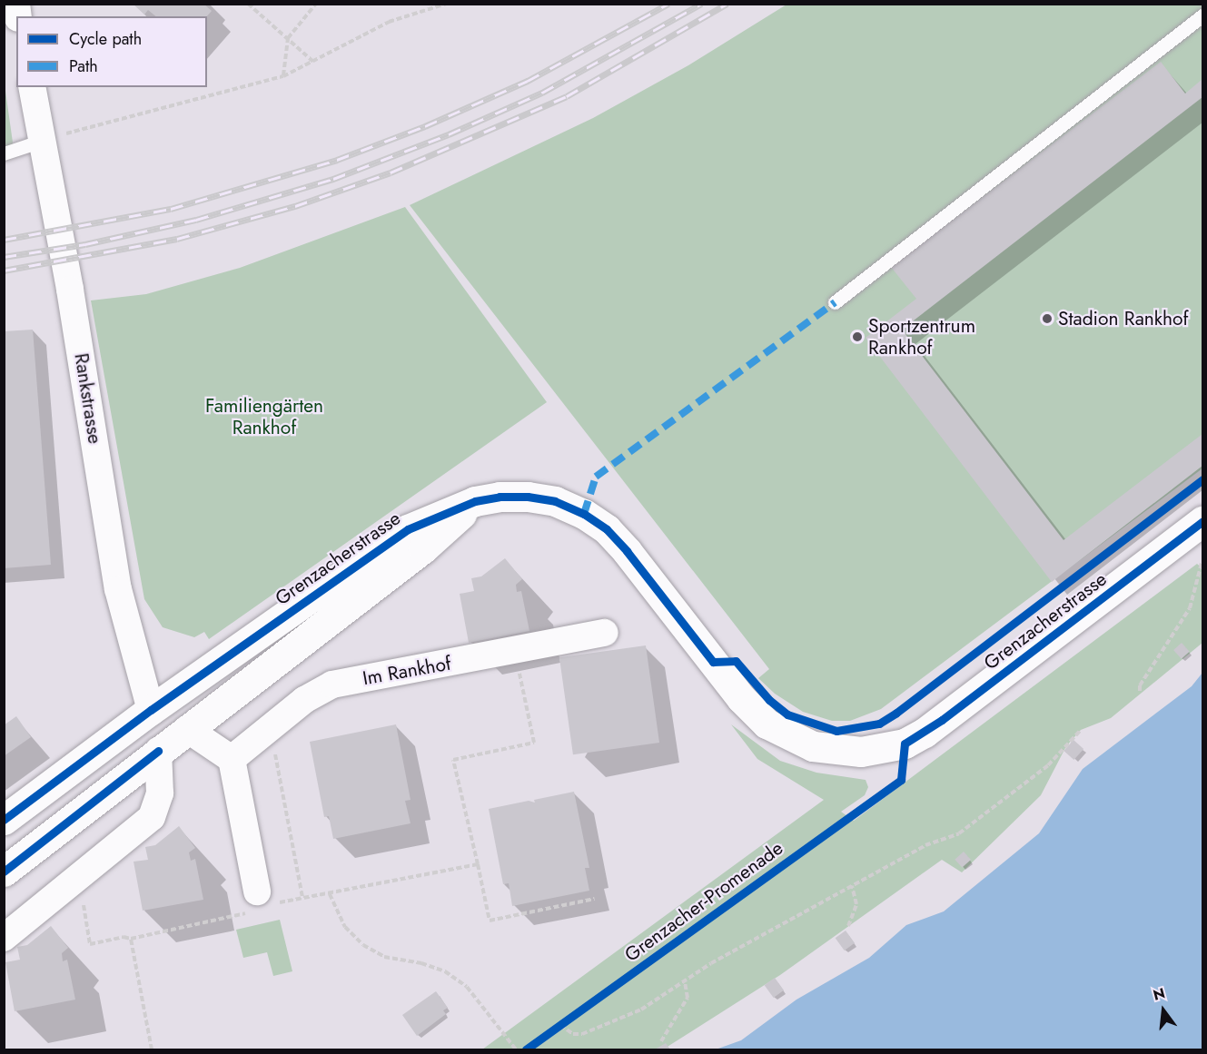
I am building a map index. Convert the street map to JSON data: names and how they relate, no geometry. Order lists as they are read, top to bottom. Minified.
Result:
{"streets":{"main road":["Grenzacherstrasse"],"street":["Rankstrasse","Im Rankhof"],"cycle path":["Grenzacher-Promenade"]},"crossings":[["Rankstrasse","Grenzacherstrasse"]],"parks":["Familiengärten Rankhof"],"places":["Stadion Rankhof","Sportzentrum Rankhof"],"legend":["Cycle path","Path"],"north":"top"}
